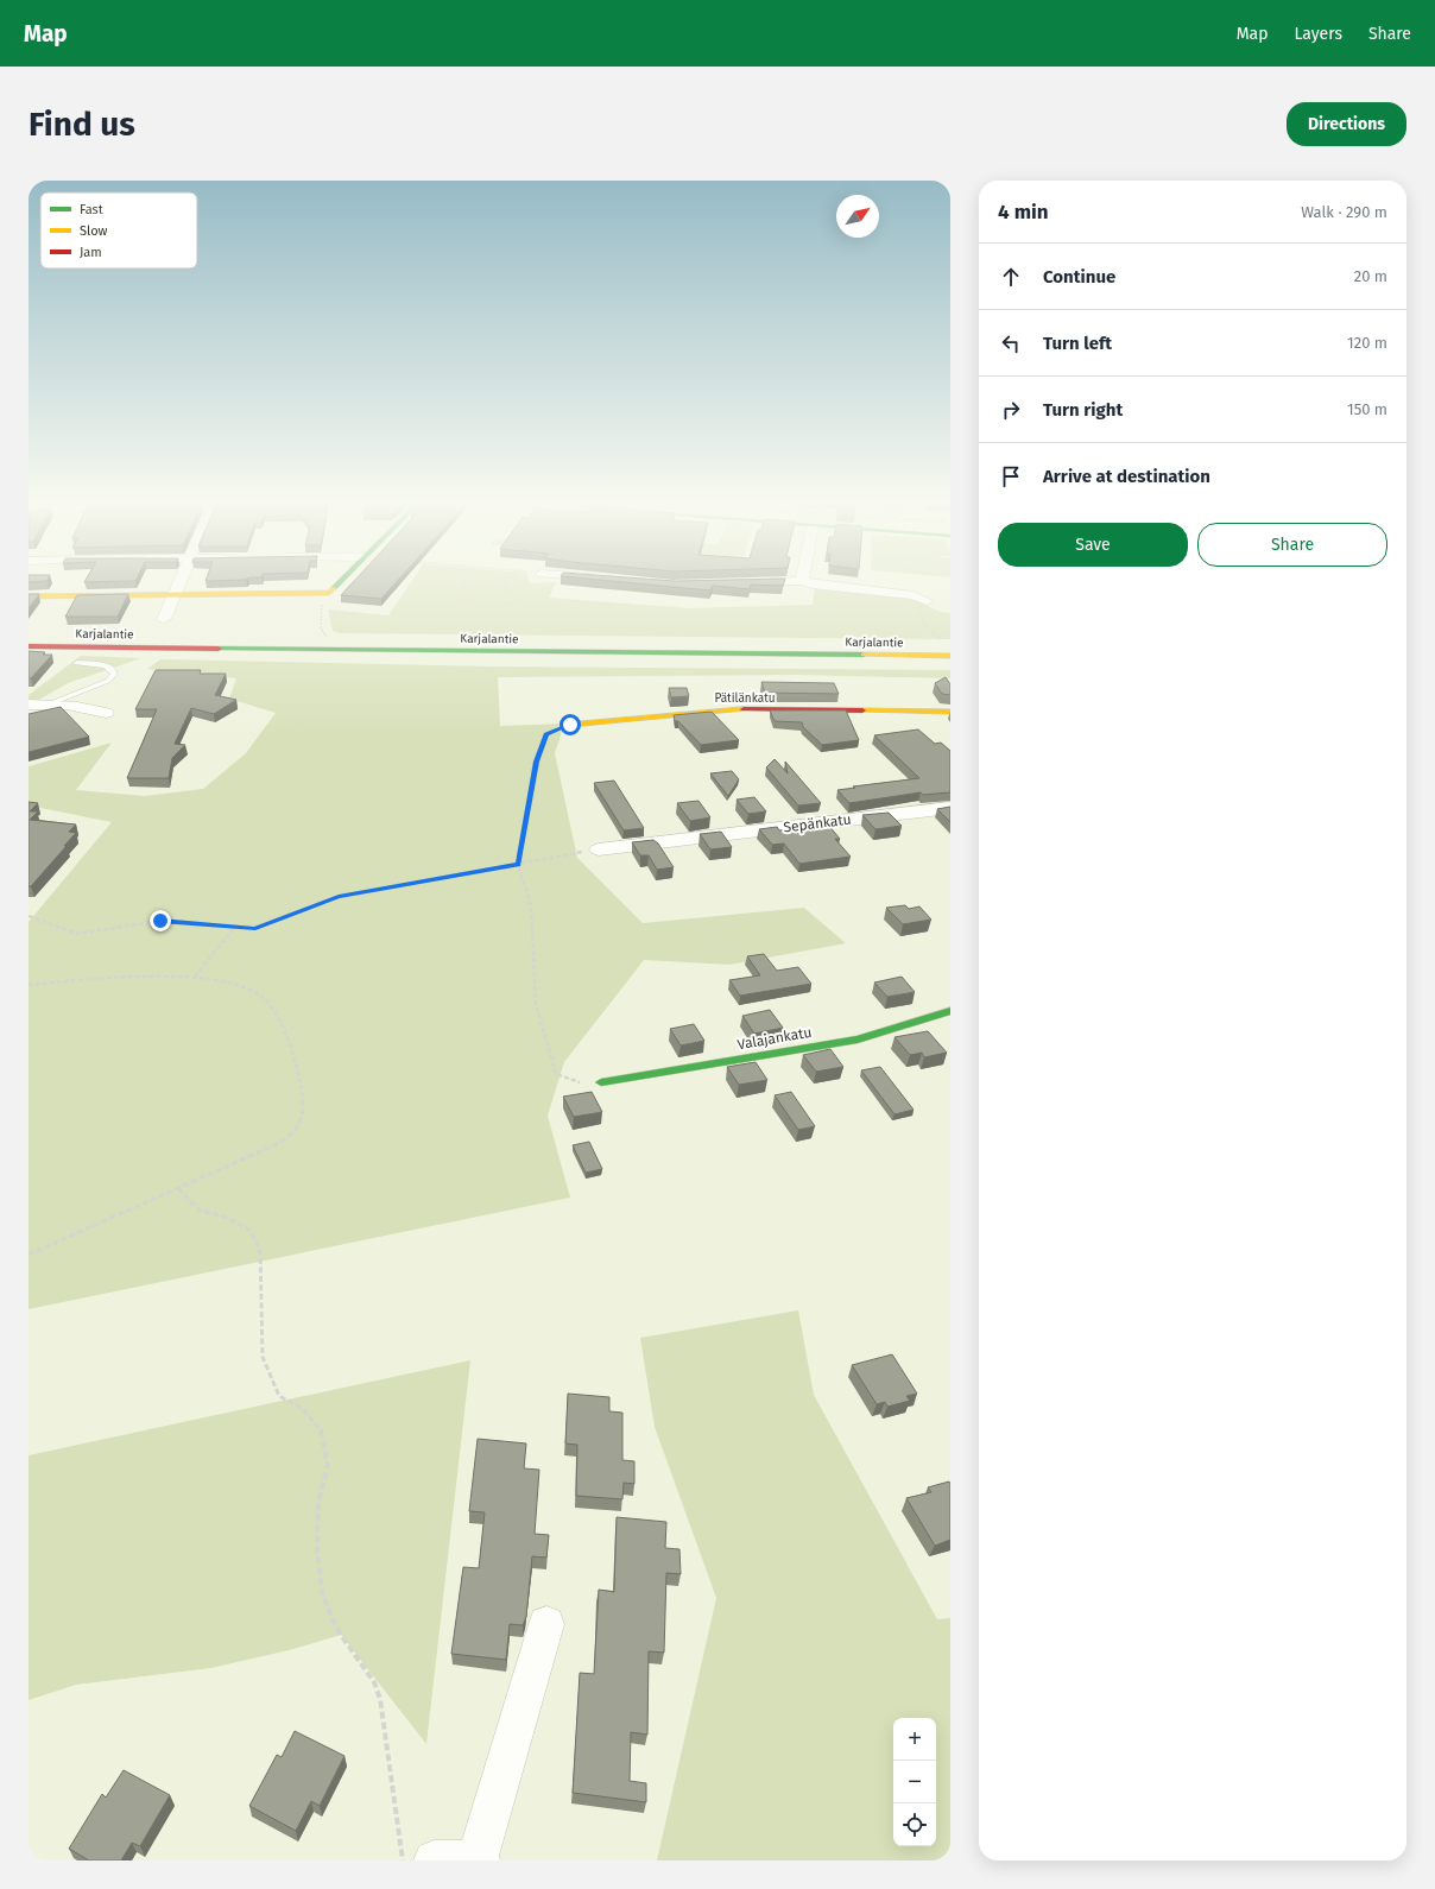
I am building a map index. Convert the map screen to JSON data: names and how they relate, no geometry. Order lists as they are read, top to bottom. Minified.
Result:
{"streets":{"street":["Karjalantie","Pätilänkatu","Sepänkatu","Valajankatu"]},"legend":["Fast","Slow","Jam"],"north":"top right","page":{"header":"Map","nav":["Map","Layers","Share"],"buttons":["Directions",["Save","Share"]],"title":"Find us","heading":["4 min","Walk · 290 m"],"list":[["Continue","20 m"],["Turn left","120 m"],["Turn right","150 m"],"Arrive at destination"],"map_buttons":["+","−"]}}
